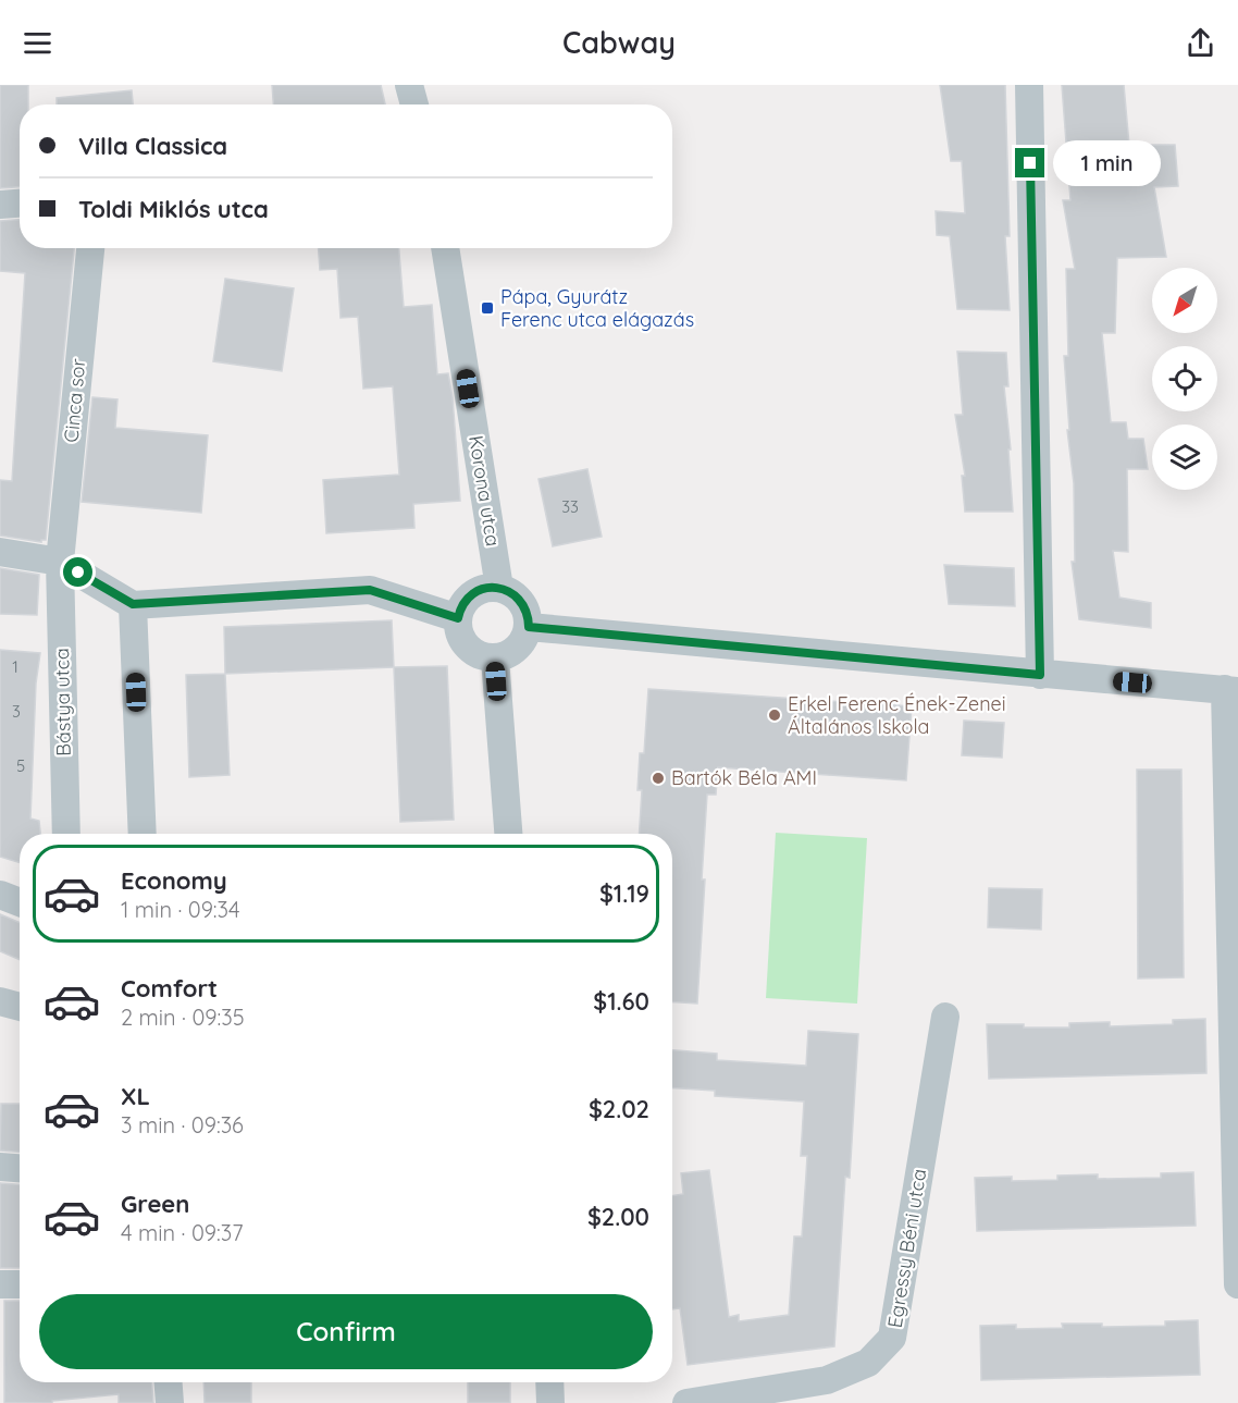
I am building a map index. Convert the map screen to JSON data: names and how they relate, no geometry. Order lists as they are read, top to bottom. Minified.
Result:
{"streets":{"street":["Cinca sor","Korona utca","Bástya utca","Egressy Béni utca"]},"crossings":[["Cinca sor","Bástya utca"]],"places":{"transit":["Pápa, Gyurátz Ferenc utca elágazás"],"other":["Erkel Ferenc Ének-Zenei Általános Iskola","Bartók Béla AMI"]},"house_numbers":["33","1","3","5"],"north":"bottom left","page":{"header":"Cabway","banner":["Villa Classica","Toldi Miklós utca"],"bubble":"1 min","list":[{"name":"Economy","note":"1 min · 09:34","value":"$1.19"},{"name":"Comfort","note":"2 min · 09:35","value":"$1.60"},{"name":"XL","note":"3 min · 09:36","value":"$2.02"},{"name":"Green","note":"4 min · 09:37","value":"$2.00"}],"buttons":"Confirm"}}
